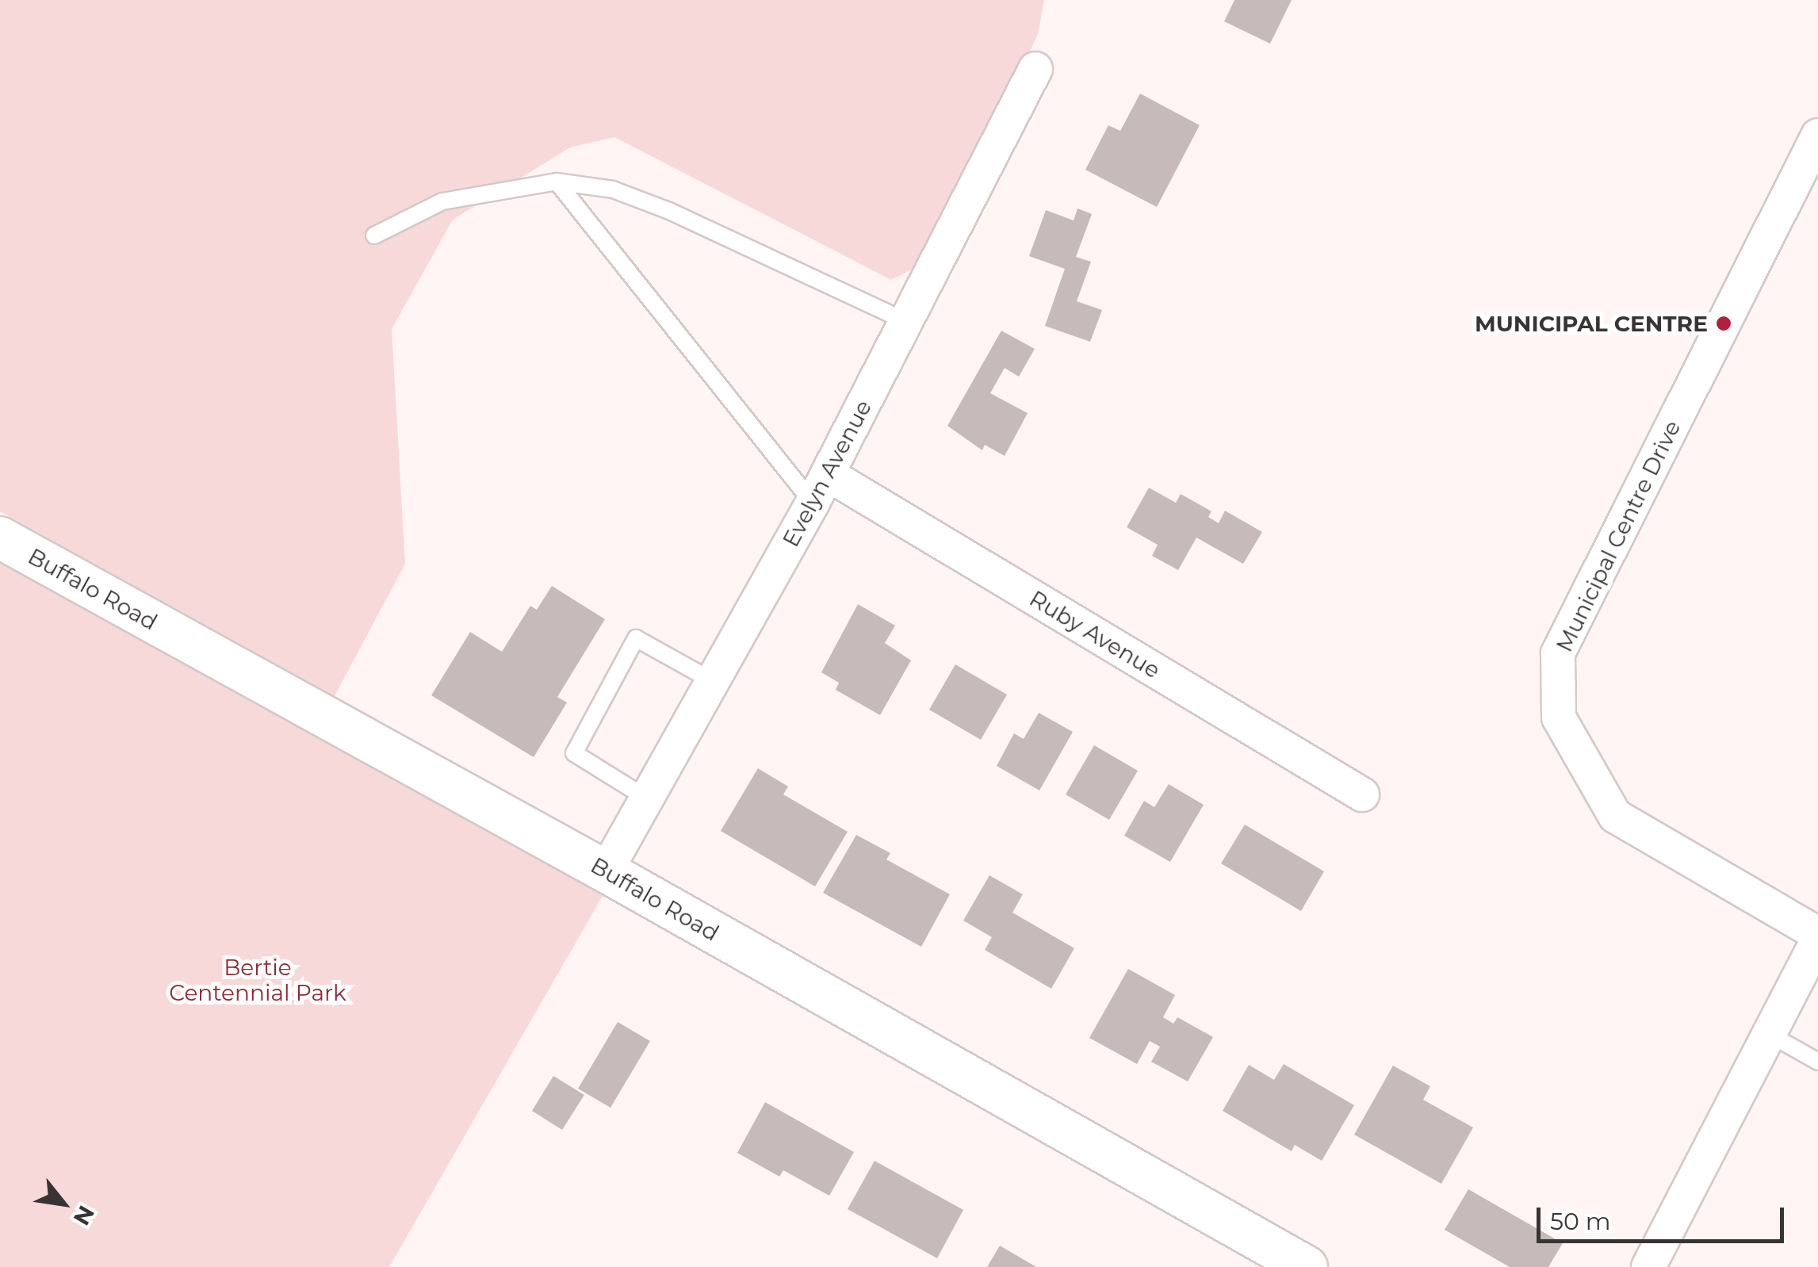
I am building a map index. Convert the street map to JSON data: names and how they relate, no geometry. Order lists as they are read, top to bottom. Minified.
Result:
{"streets":{"street":["Evelyn Avenue","Municipal Centre Drive","Buffalo Road","Ruby Avenue"]},"crossings":[["Evelyn Avenue","Buffalo Road"],["Evelyn Avenue","Ruby Avenue"]],"parks":["Bertie Centennial Park"],"places":["MUNICIPAL CENTRE"],"scale_bar":"50 m","north":"bottom right"}
